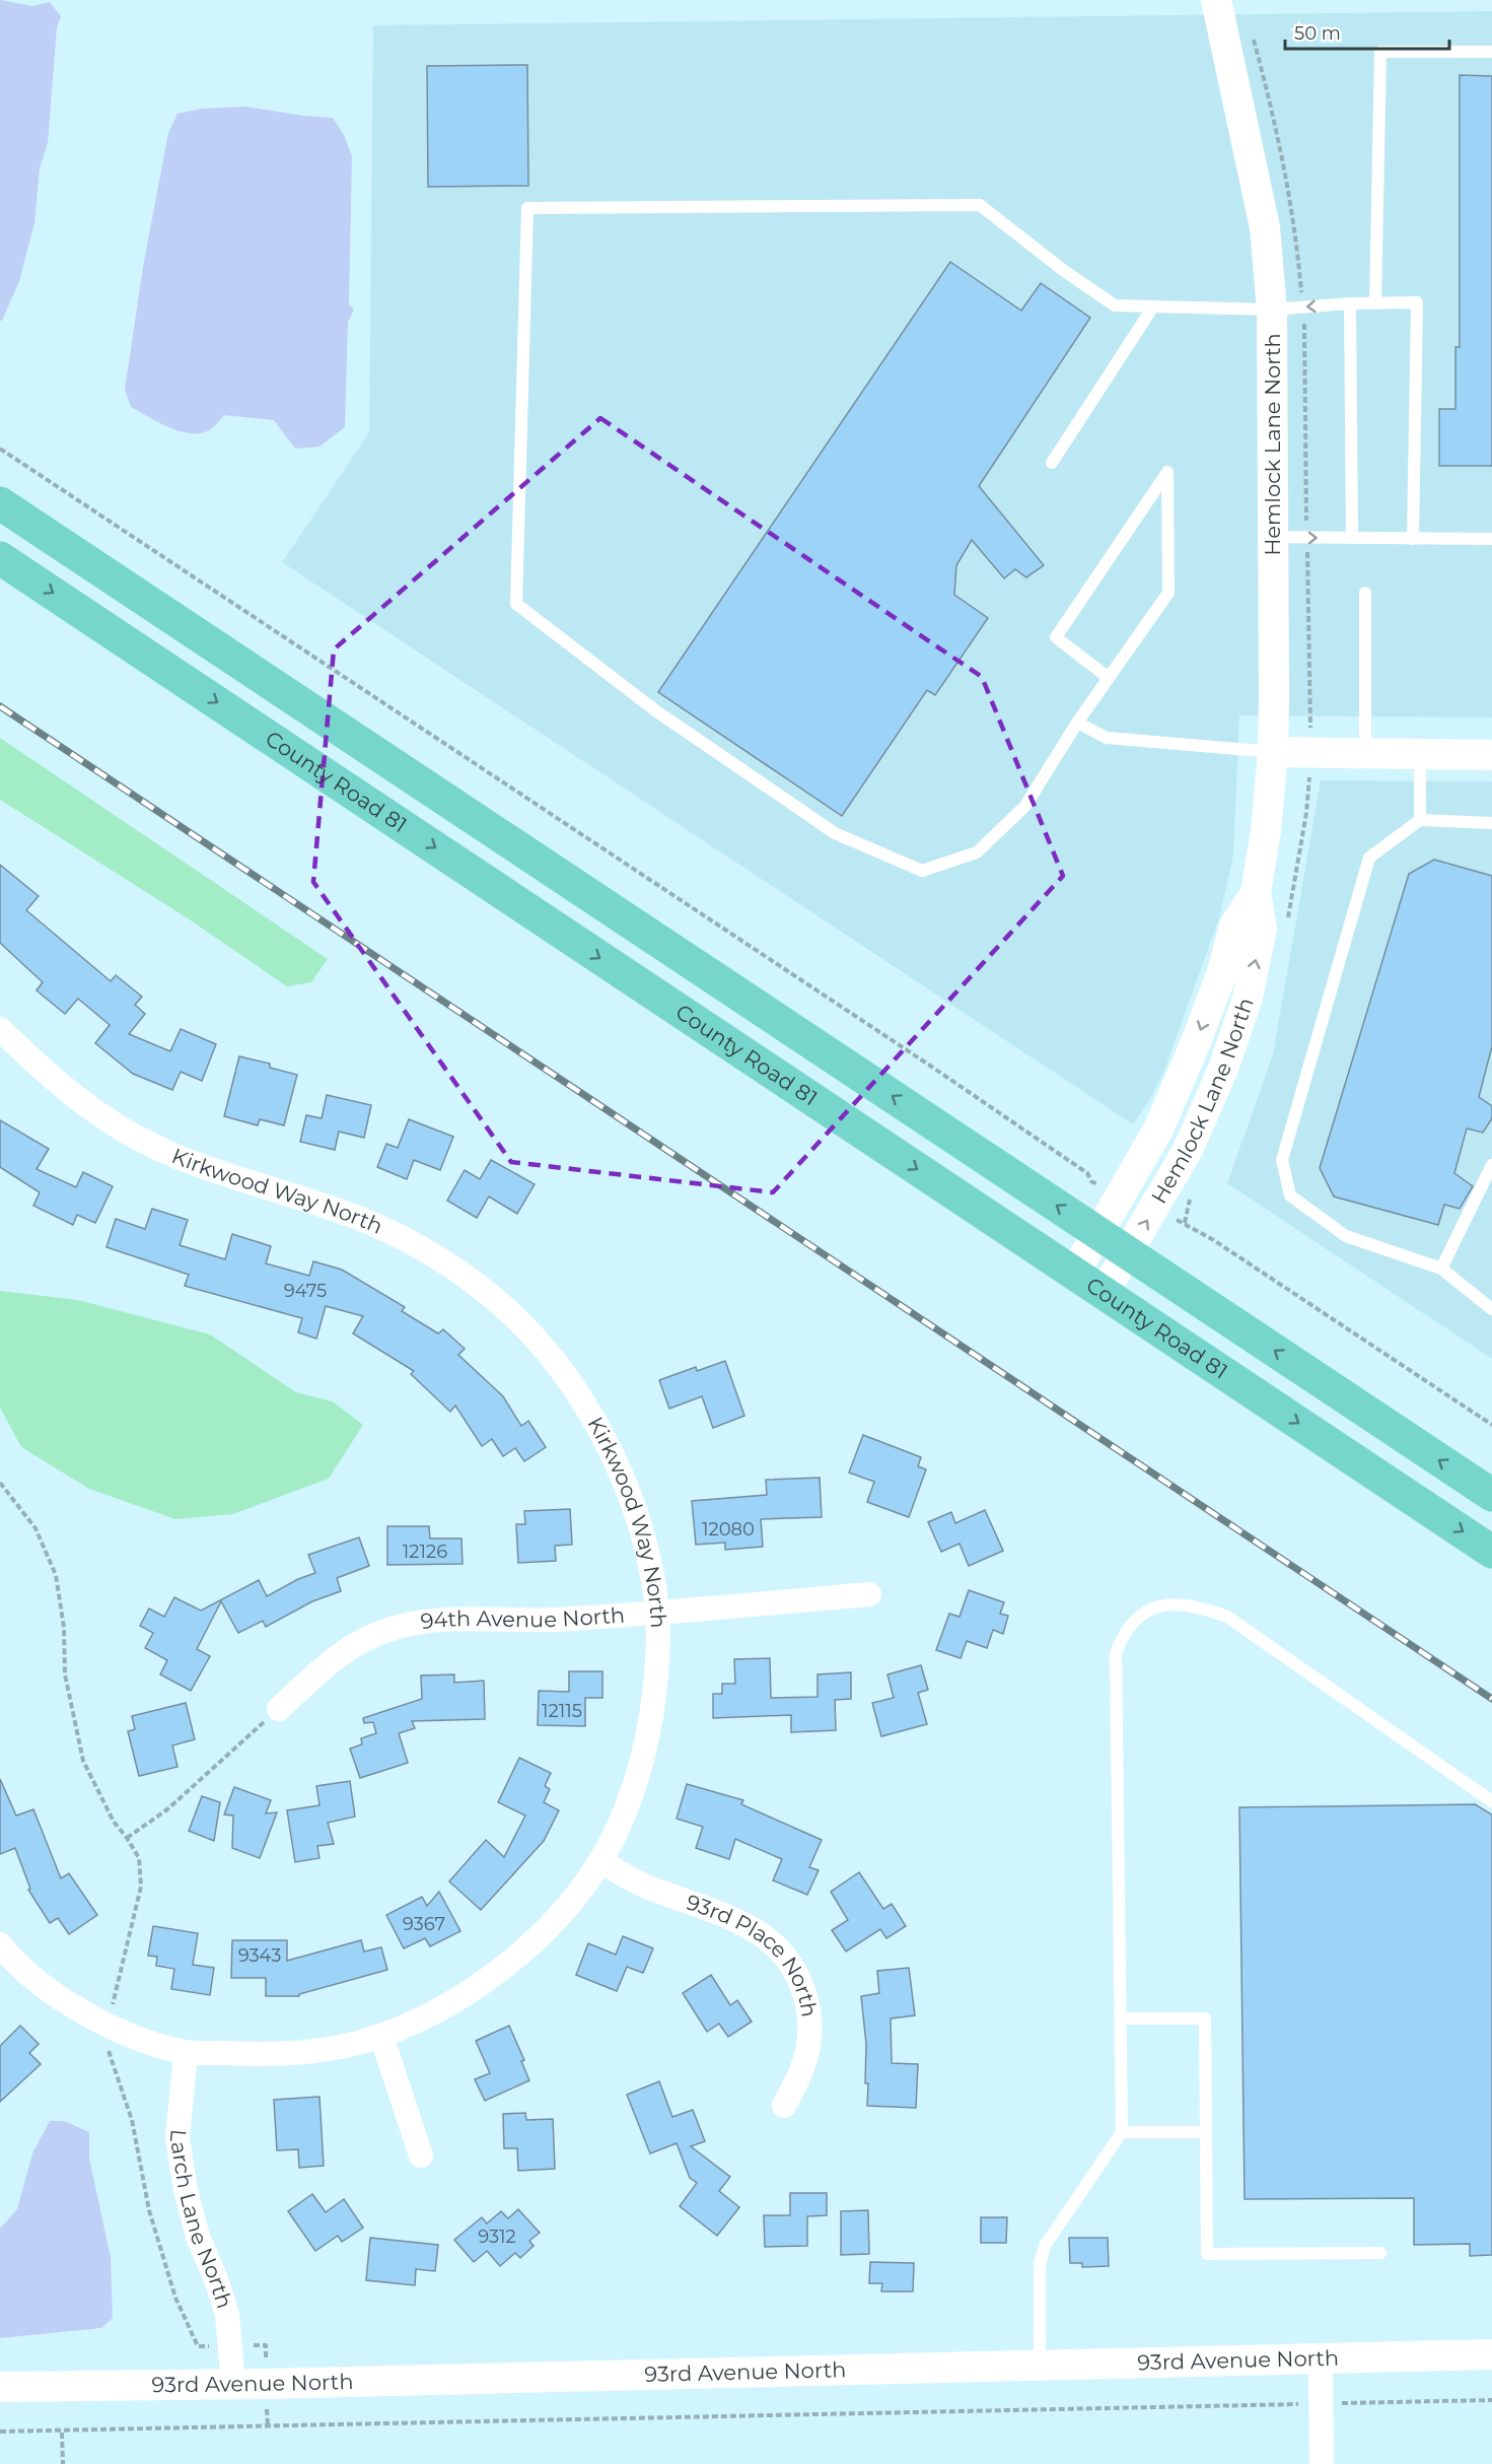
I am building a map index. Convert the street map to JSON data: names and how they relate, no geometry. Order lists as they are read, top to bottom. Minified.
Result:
{"streets":{"highway":["County Road 81"],"street":["Hemlock Lane North","Kirkwood Way North","94th Avenue North","93rd Place North","Larch Lane North","93rd Avenue North"]},"crossings":[["Hemlock Lane North","County Road 81"],["Kirkwood Way North","94th Avenue North"],["Kirkwood Way North","93rd Place North"],["Kirkwood Way North","Larch Lane North"],["Larch Lane North","93rd Avenue North"]],"house_numbers":["9475","12080","12126","12115","9367","9343","9312"],"scale_bar":"50 m"}
